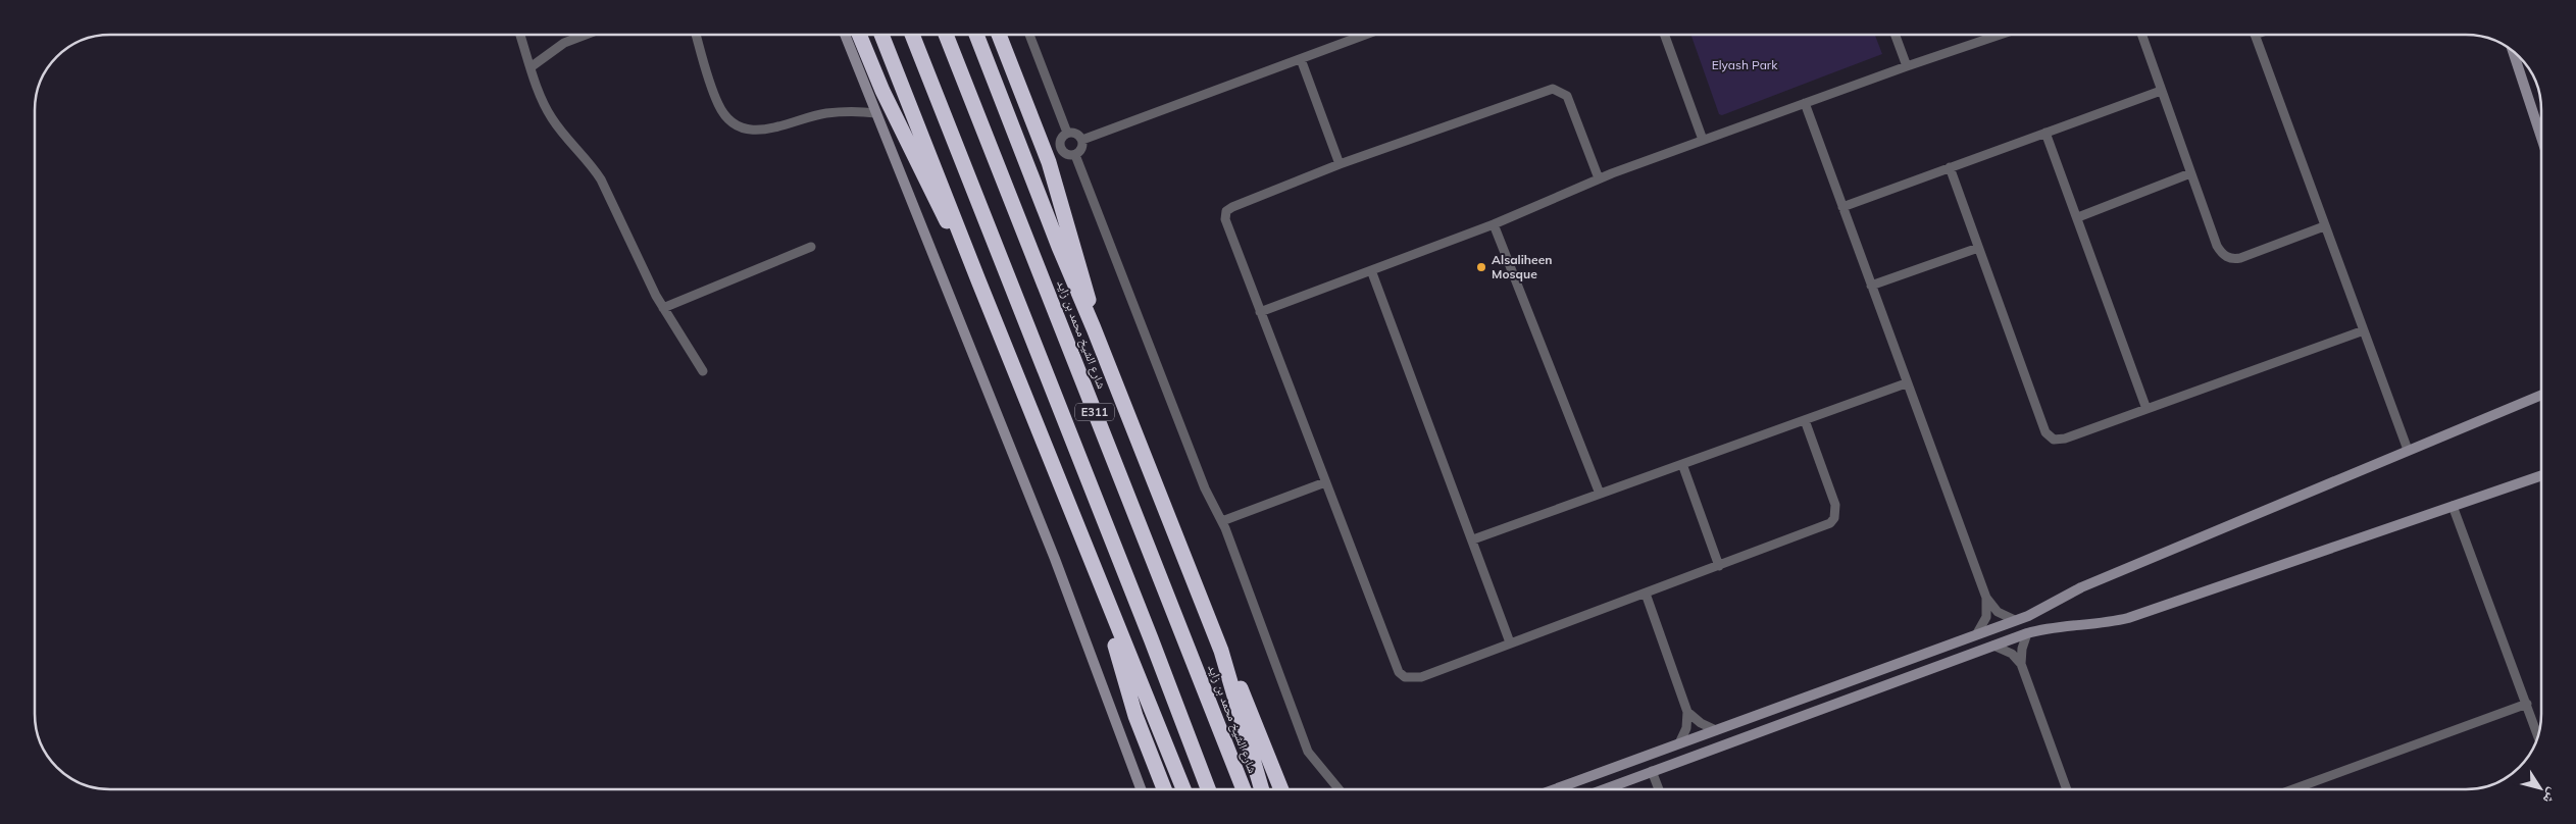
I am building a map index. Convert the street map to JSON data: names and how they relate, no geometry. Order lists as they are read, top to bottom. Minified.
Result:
{"streets":{"highway":["شارع الشيخ محمد بن زايد","E311"]},"parks":["Elyash Park"],"places":["Alsaliheen Mosque"],"north":"bottom right"}
